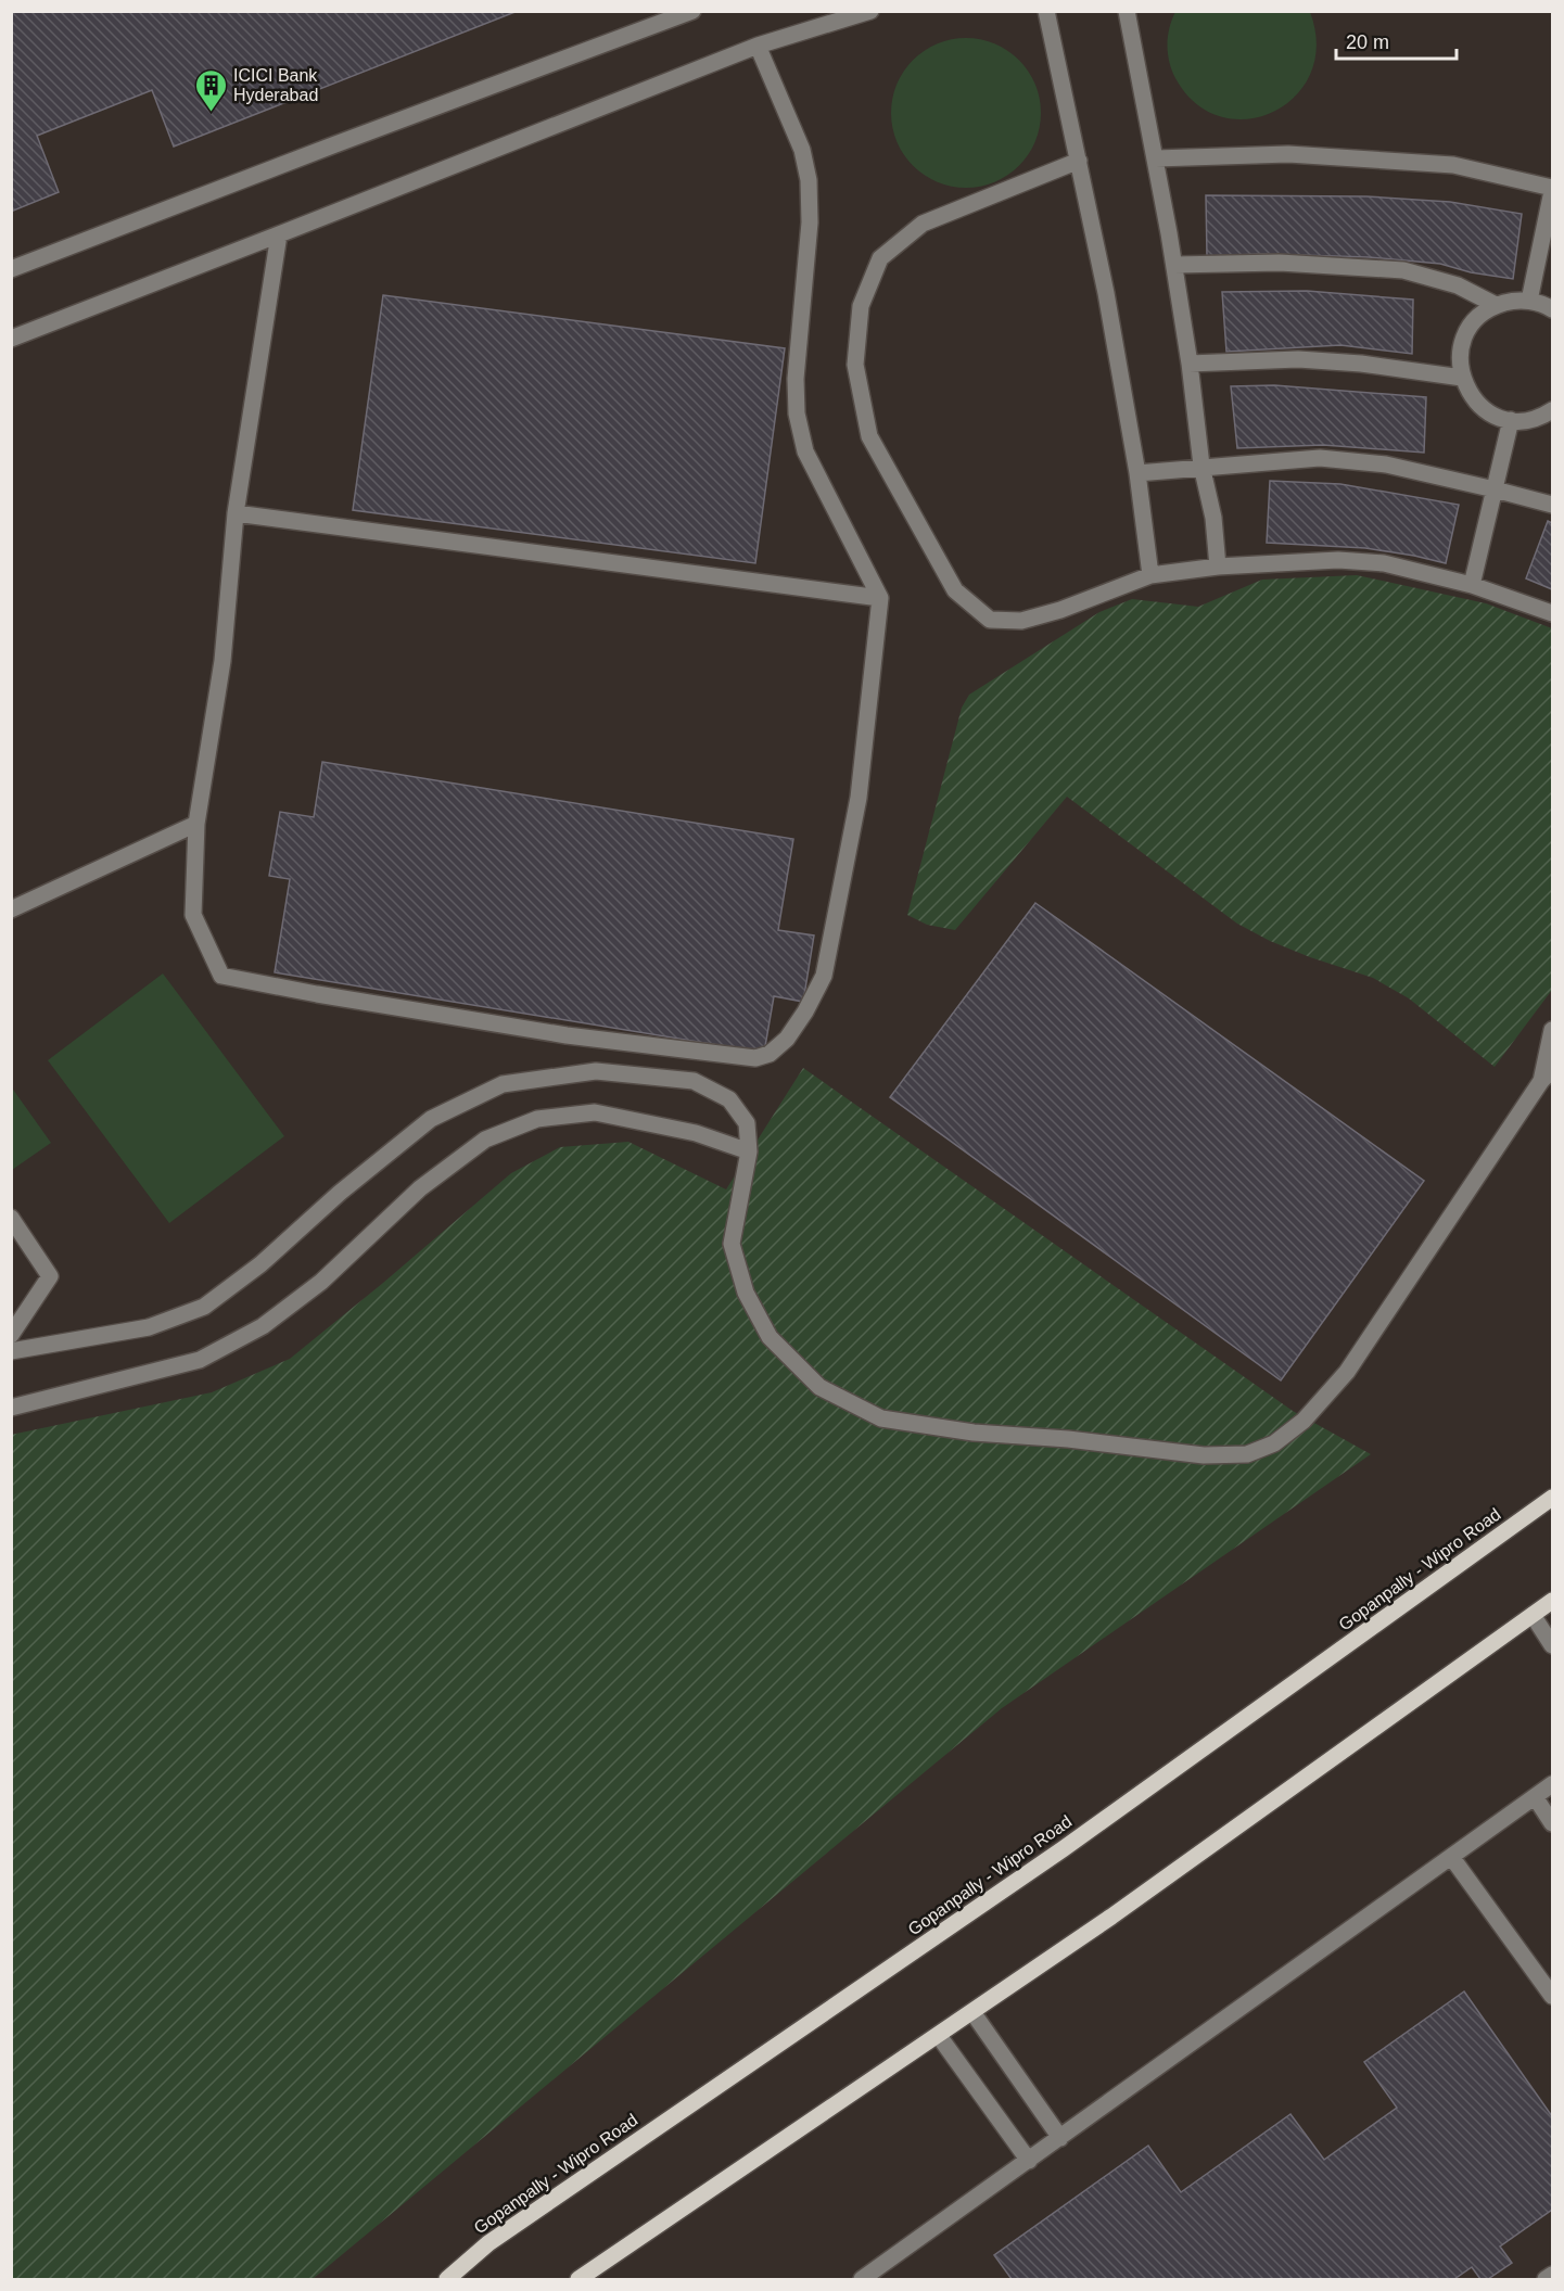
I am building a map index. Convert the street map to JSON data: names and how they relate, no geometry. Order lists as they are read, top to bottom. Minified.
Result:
{"streets":{"main road":["Gopanpally - Wipro Road"]},"places":{"building":["ICICI Bank Hyderabad"]},"scale_bar":"20 m"}
